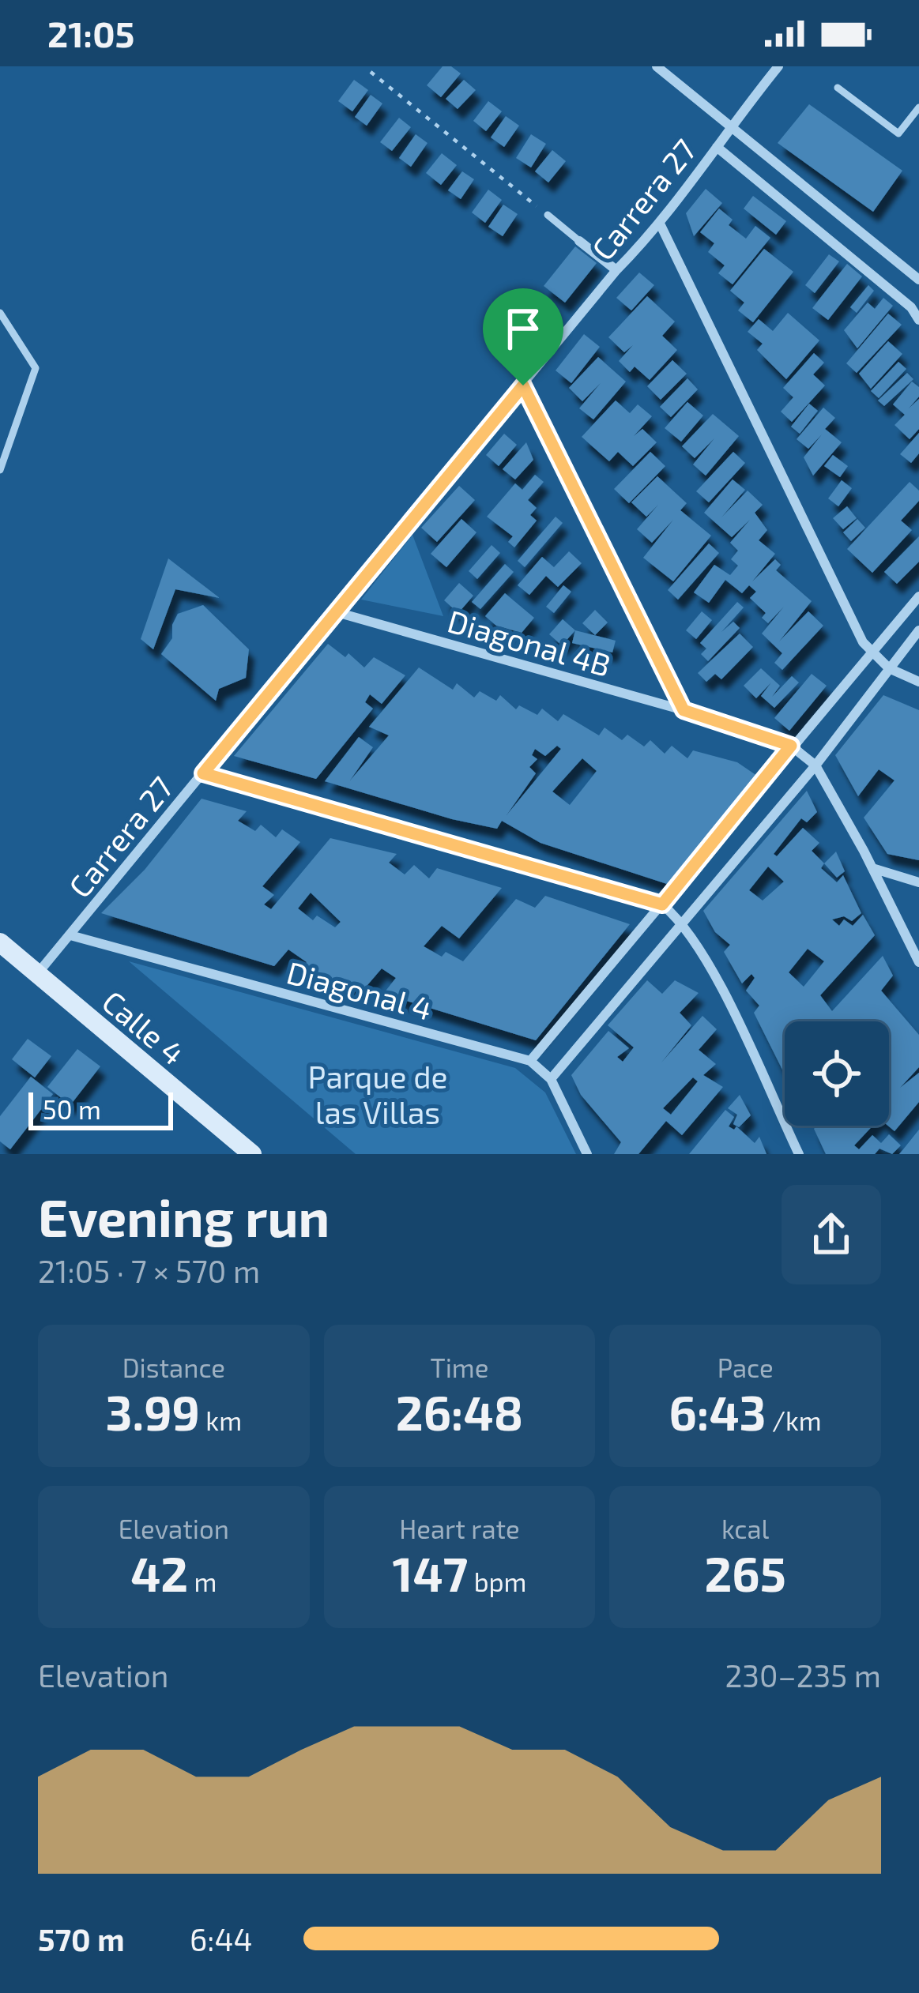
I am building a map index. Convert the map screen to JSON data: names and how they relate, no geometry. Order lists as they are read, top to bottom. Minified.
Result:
{"streets":{"main road":["Calle 4"],"street":["Carrera 27","Diagonal 4B","Diagonal 4"]},"crossings":[["Carrera 27","Diagonal 4B"],["Carrera 27","Diagonal 4"],["Carrera 27","Calle 4"]],"parks":["Parque de las Villas"],"scale_bar":"50 m","page":{"status":"21:05","scale":"50 m","heading":["Evening run","21:05 · 7 × 570 m"],"stats":[["Distance","3.99 km"],["Time","26:48"],["Pace","6:43 /km"],["Elevation","42 m"],["Heart rate","147 bpm"],["kcal","265"]],"chart":["Elevation","230–235 m"],"list":[{"name":"570 m","note":"6:44"}]}}
